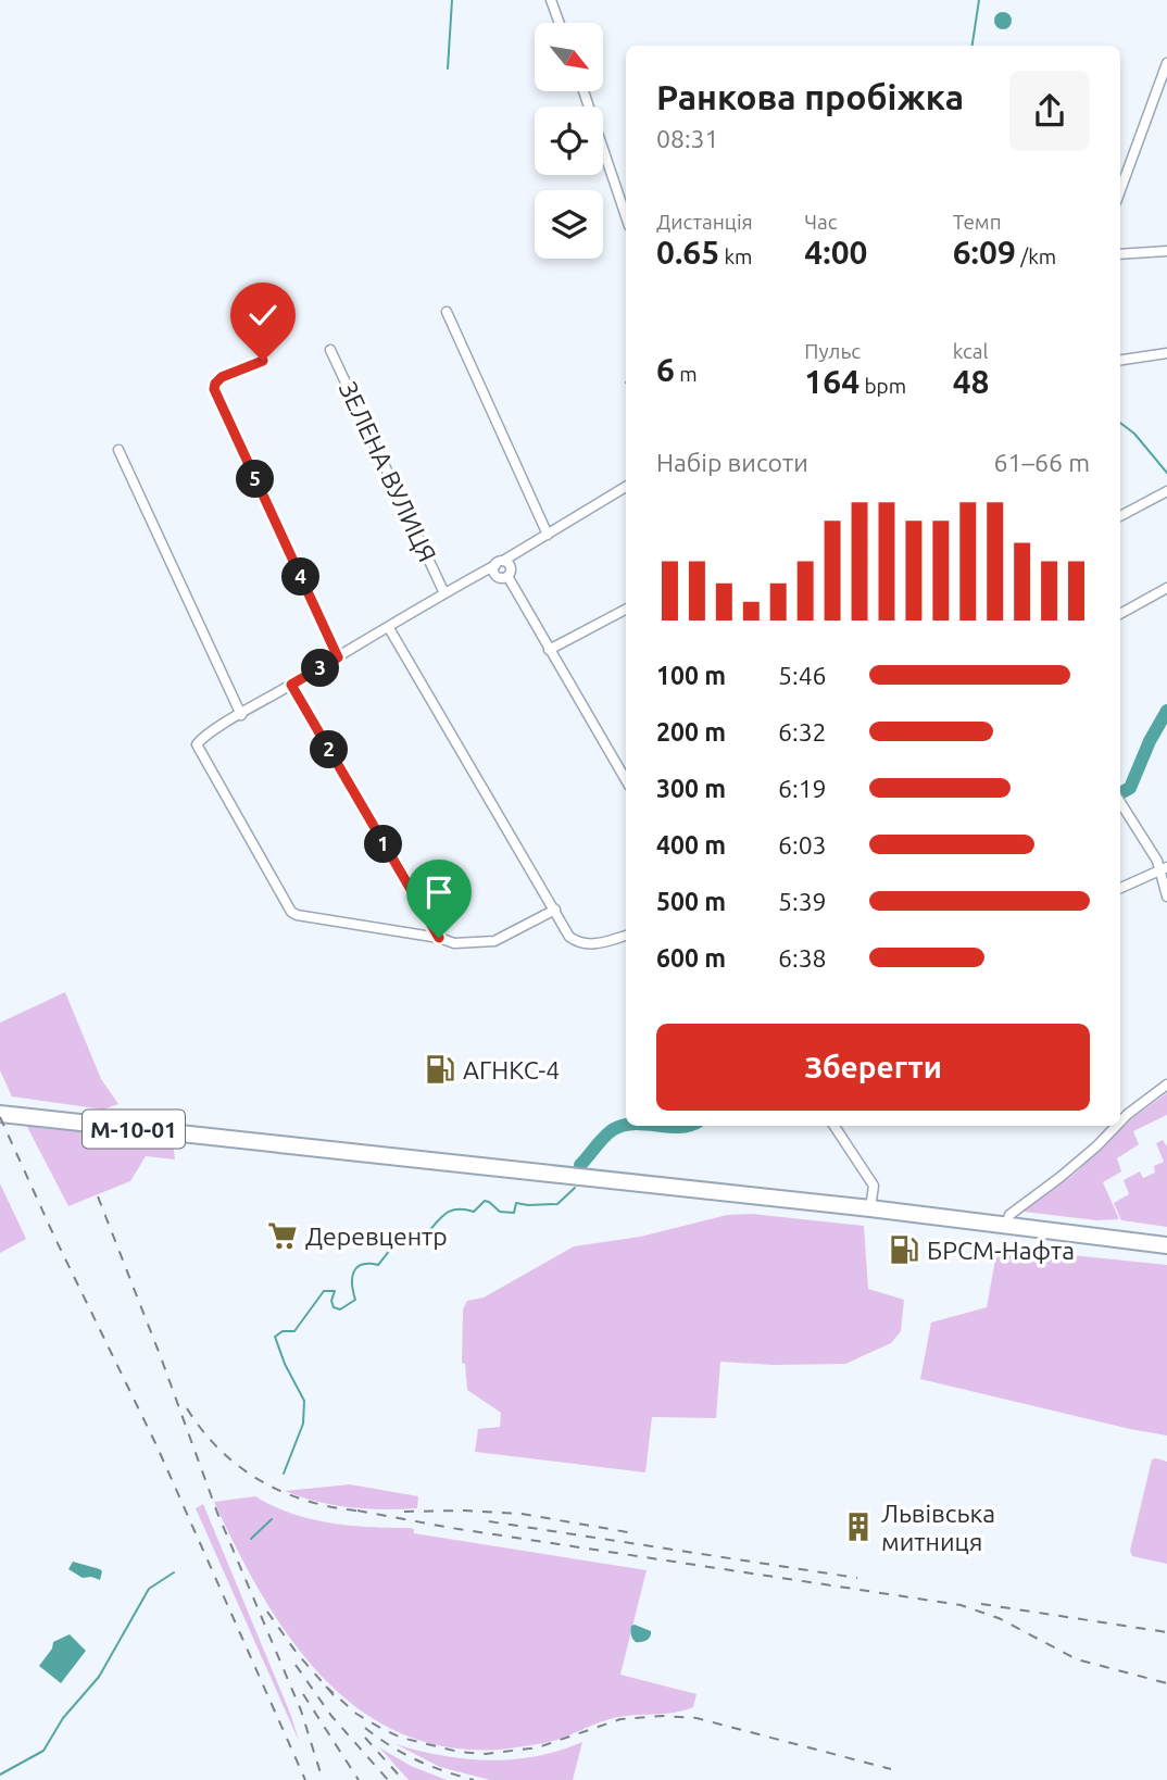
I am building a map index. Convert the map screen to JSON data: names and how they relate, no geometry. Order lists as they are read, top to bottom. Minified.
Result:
{"streets":{"highway":["М-10-01"],"street":["ЗЕЛЕНА ВУЛИЦЯ"]},"places":{"fuel station":["АГНКС-4","БРСМ-Нафта"],"supermarket":["Деревцентр"],"building":["Львівська митниця"]},"north":"bottom right","page":{"heading":["Ранкова пробіжка","08:31"],"stats":[["Дистанція","0.65 km"],["Час","4:00"],["Темп","6:09 /km"],["6 m"],["Пульс","164 bpm"],["kcal","48"]],"chart":["Набір висоти","61–66 m"],"pins":["5","4","3","2","1"],"list":[{"name":"100 m","note":"5:46"},{"name":"200 m","note":"6:32"},{"name":"300 m","note":"6:19"},{"name":"400 m","note":"6:03"},{"name":"500 m","note":"5:39"},{"name":"600 m","note":"6:38"}],"buttons":"Зберегти"}}
